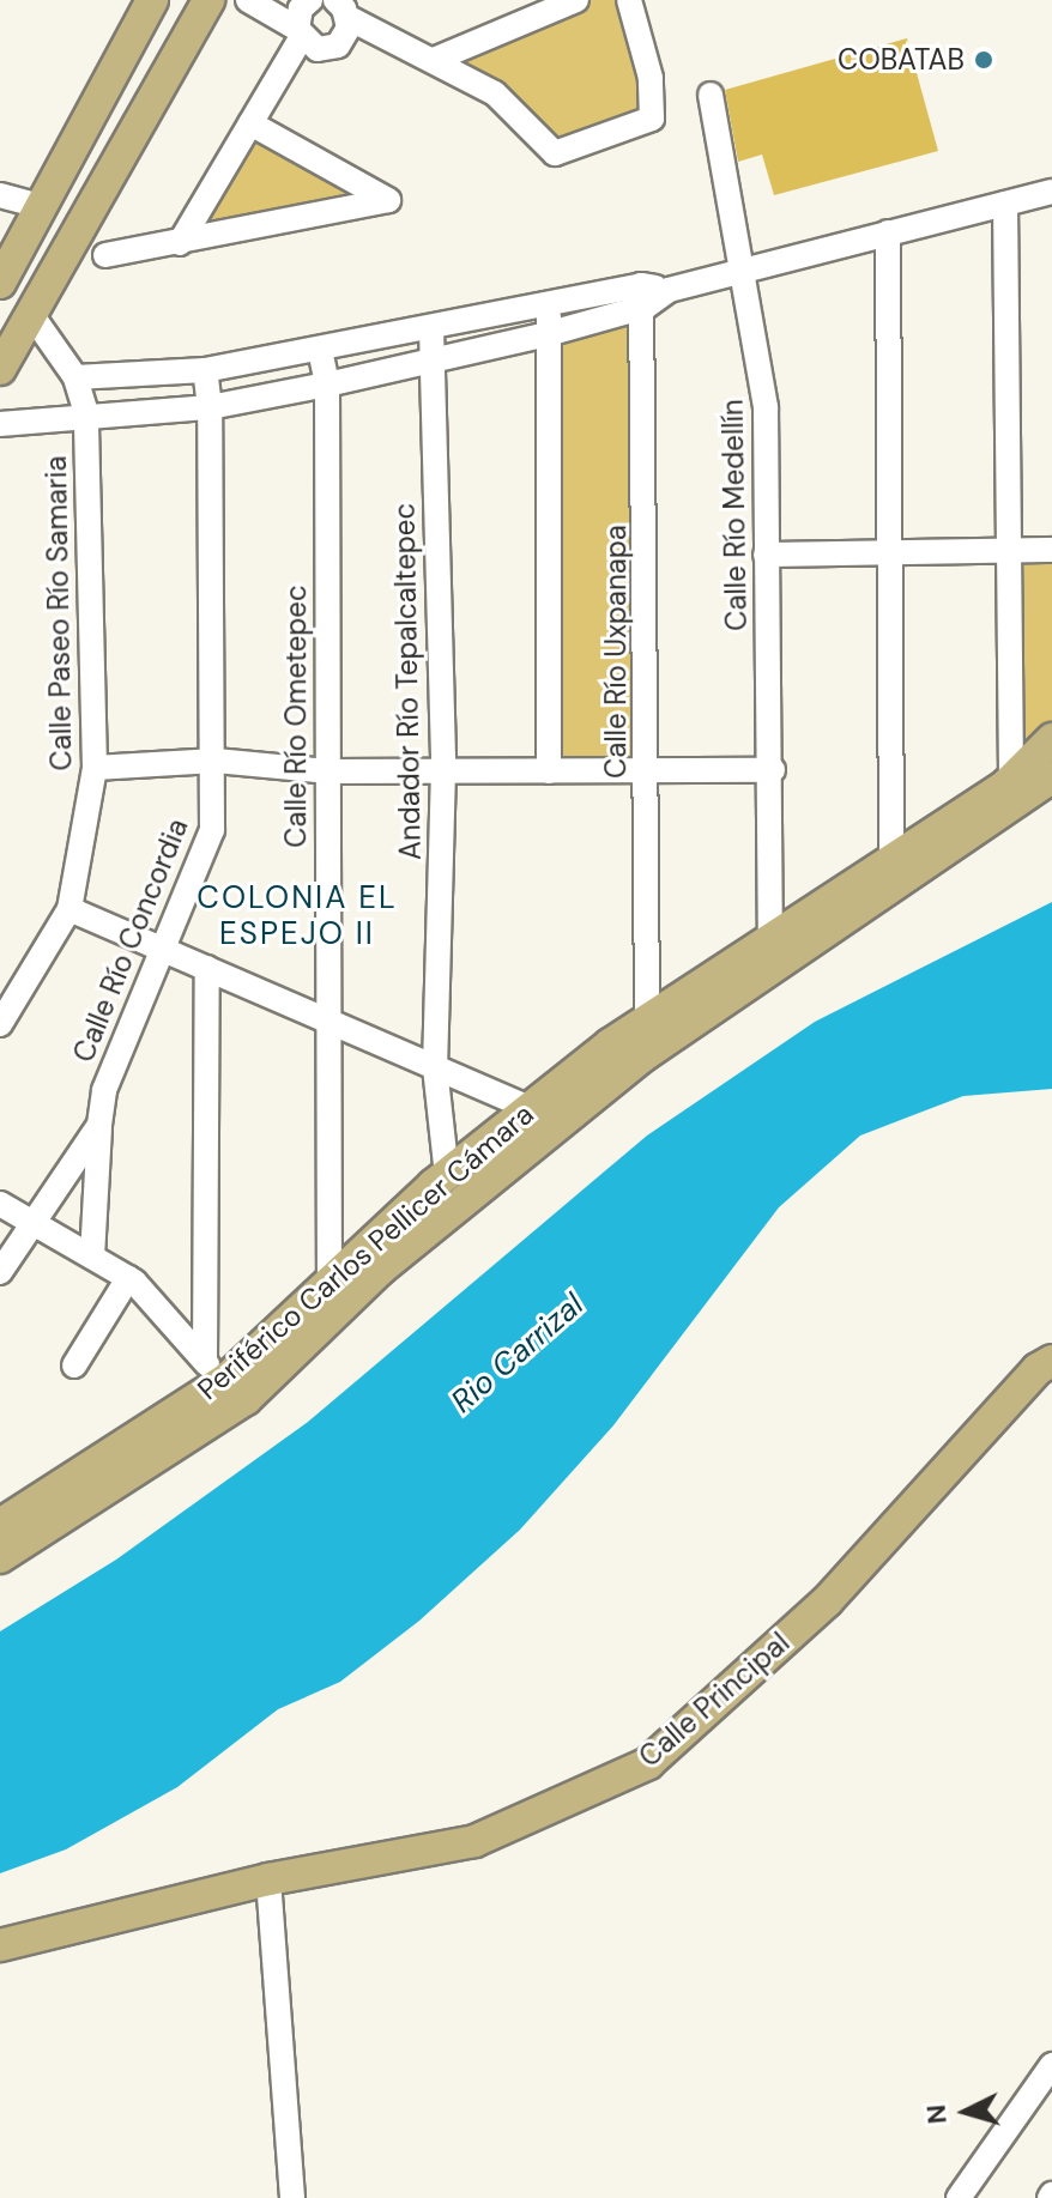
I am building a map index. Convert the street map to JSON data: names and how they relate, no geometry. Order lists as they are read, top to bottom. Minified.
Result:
{"streets":{"main road":["Periférico Carlos Pellicer Cámara","Calle Principal"],"street":["Calle Río Medellín","Calle Paseo Río Samaria","Calle Río Uxpanapa","Andador Río Tepalcaltepec","Calle Río Ometepec","Calle Río Concordia"]},"crossings":[["Calle Río Medellín","Periférico Carlos Pellicer Cámara"],["Calle Río Uxpanapa","Periférico Carlos Pellicer Cámara"],["Andador Río Tepalcaltepec","Periférico Carlos Pellicer Cámara"],["Calle Río Ometepec","Periférico Carlos Pellicer Cámara"]],"districts":["COLONIA EL ESPEJO II"],"water":["Rio Carrizal"],"places":["COBATAB"],"north":"left"}
